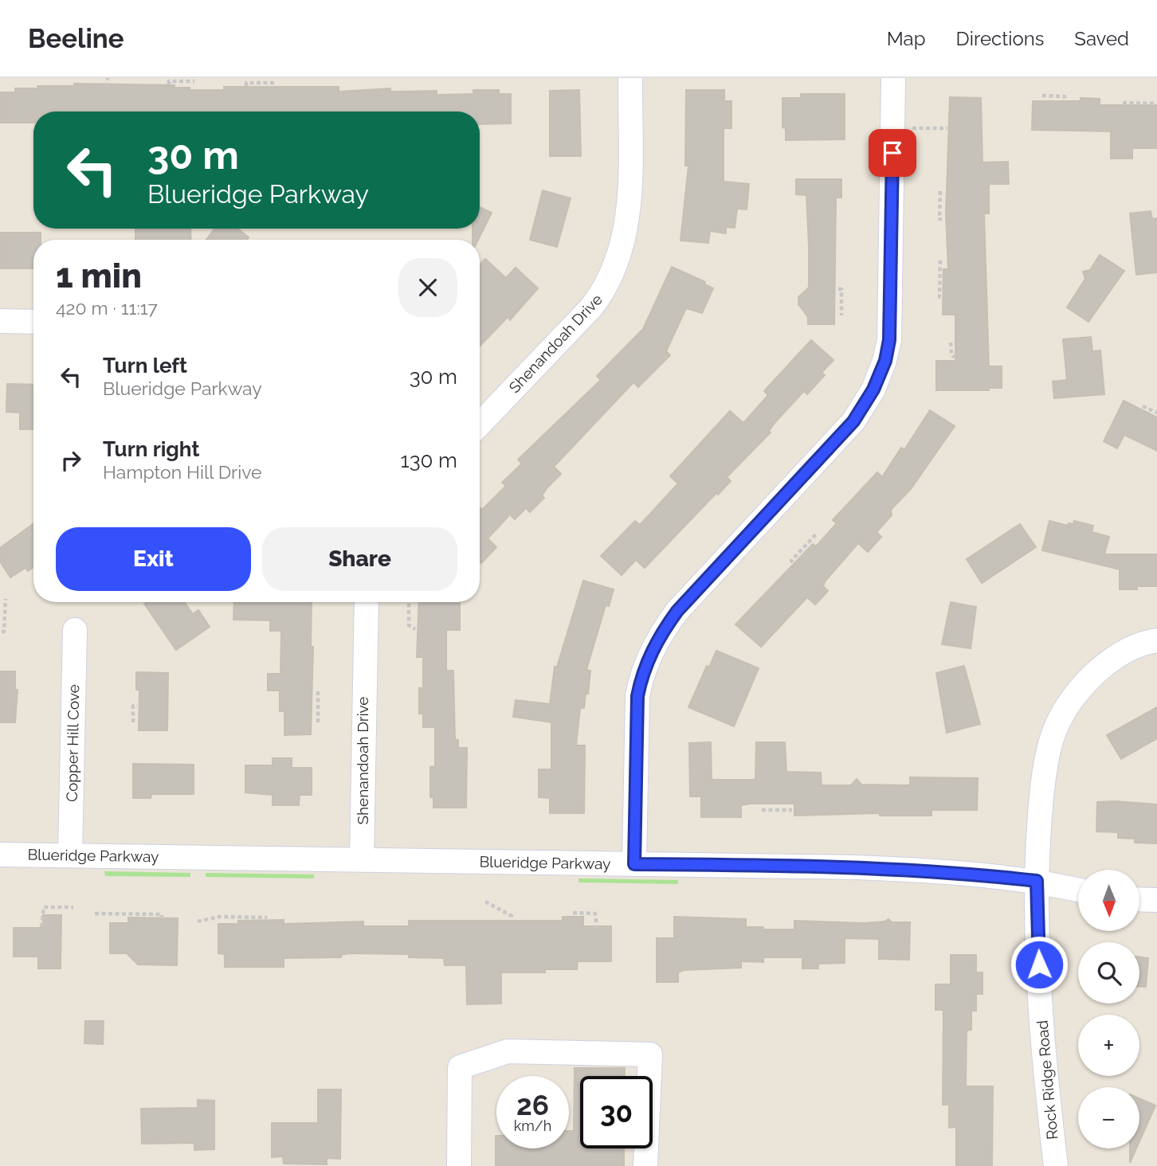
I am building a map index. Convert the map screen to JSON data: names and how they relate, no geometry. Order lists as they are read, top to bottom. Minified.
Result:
{"streets":{"street":["Shenandoah Drive","Copper Hill Cove","Blueridge Parkway","Rock Ridge Road"]},"crossings":[["Shenandoah Drive","Blueridge Parkway"],["Copper Hill Cove","Blueridge Parkway"],["Blueridge Parkway","Rock Ridge Road"]],"north":"bottom","page":{"header":"Beeline","nav":["Map","Directions","Saved"],"turn":["30 m","Blueridge Parkway"],"heading":["1 min","420 m · 11:17"],"list":[{"name":"Turn left","note":"Blueridge Parkway","value":"30 m"},{"name":"Turn right","note":"Hampton Hill Drive","value":"130 m"}],"buttons":["Exit","Share"],"map_buttons":["+","−"],"speed":"26 km/h","limit":"30"}}
